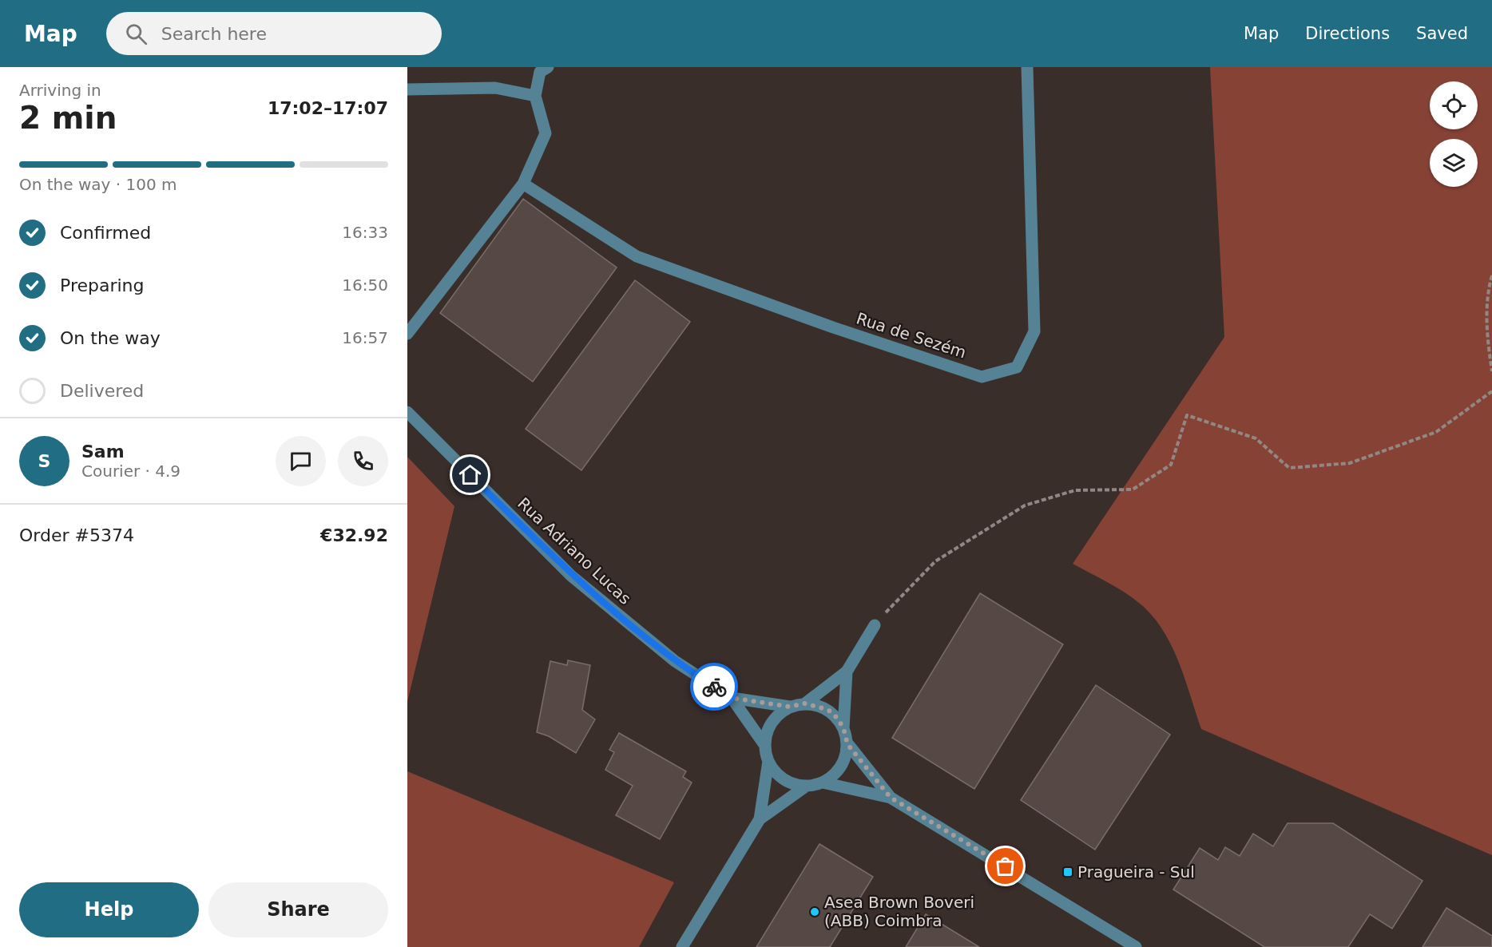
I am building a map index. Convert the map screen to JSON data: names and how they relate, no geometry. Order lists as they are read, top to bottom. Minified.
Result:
{"streets":{"street":["Rua de Sezém","Rua Adriano Lucas"]},"places":{"transit":["Pragueira - Sul"],"other":["Asea Brown Boveri (ABB) Coimbra"]},"page":{"header":"Map","search":"Search here","nav":["Map","Directions","Saved"],"heading":["2 min","Arriving in","17:02–17:07"],"panel":["Sam","Courier · 4.9","Order #5374","€32.92"],"bar":"On the way · 100 m","list":[["Confirmed","16:33"],["Preparing","16:50"],["On the way","16:57"],"Delivered"],"round":"S","buttons":["Help","Share"]}}
